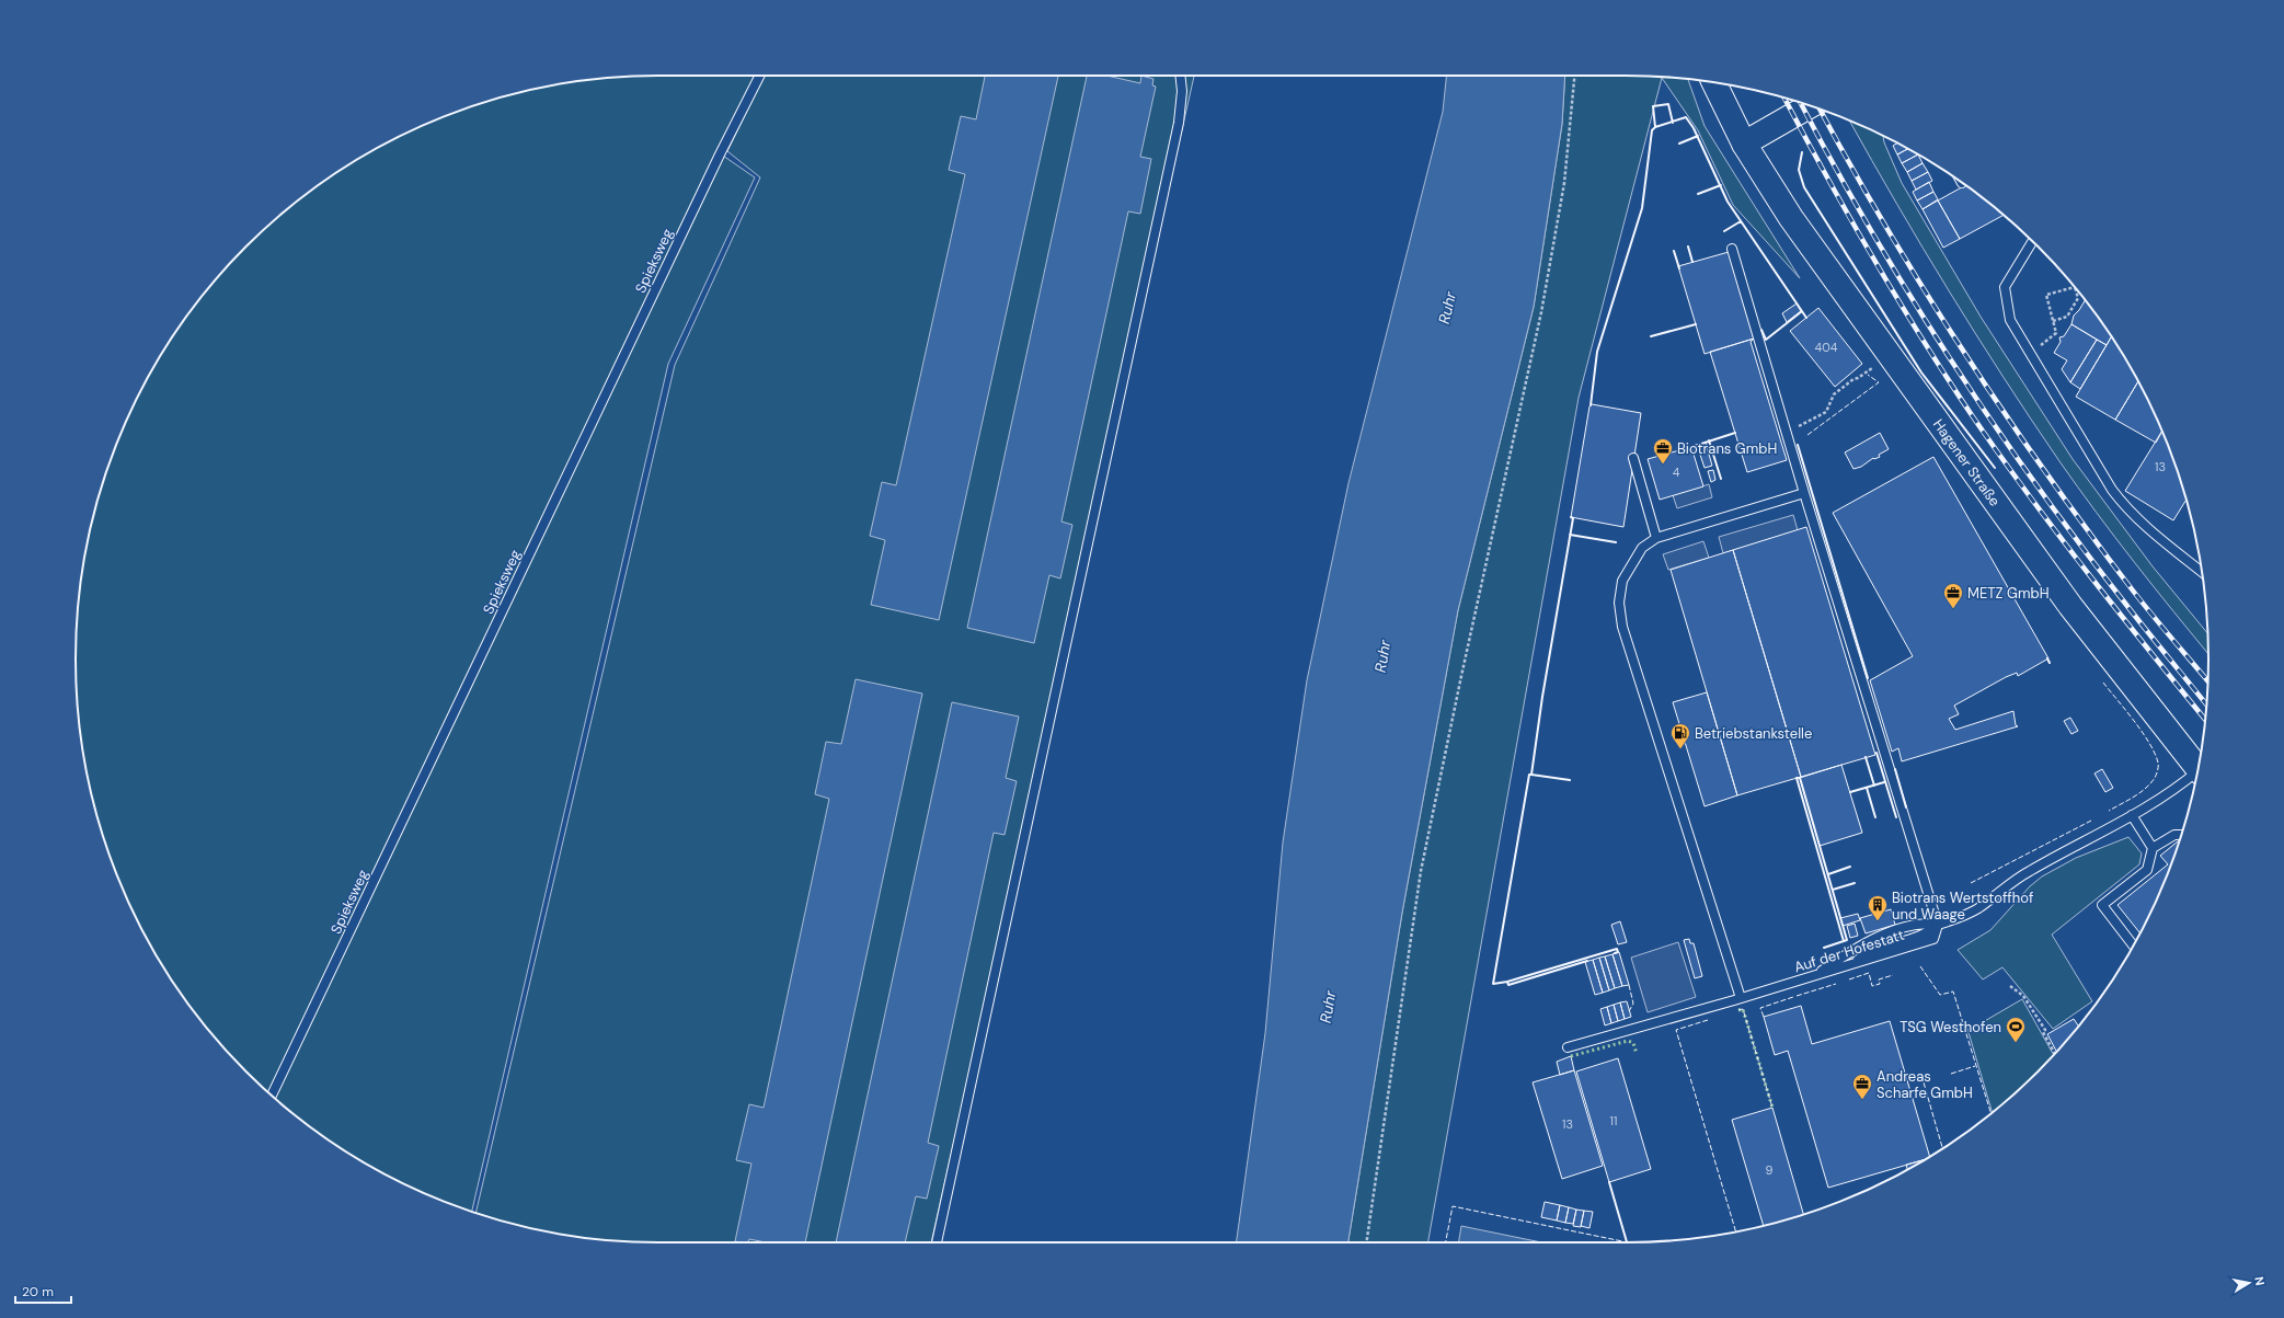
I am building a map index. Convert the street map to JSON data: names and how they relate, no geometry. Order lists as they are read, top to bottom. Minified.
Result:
{"streets":{"main road":["Hagener Straße"],"lane":["Spieksweg","Auf der Hofestatt"]},"water":["Ruhr"],"places":{"office":["Biotrans GmbH","METZ GmbH","Andreas Scharfe GmbH"],"fuel station":["Betriebstankstelle"],"building":["Biotrans Wertstoffhof und Waage"],"sports":["TSG Westhofen"]},"house_numbers":["404","13","4","11","13","9"],"scale_bar":"20 m","north":"right"}
